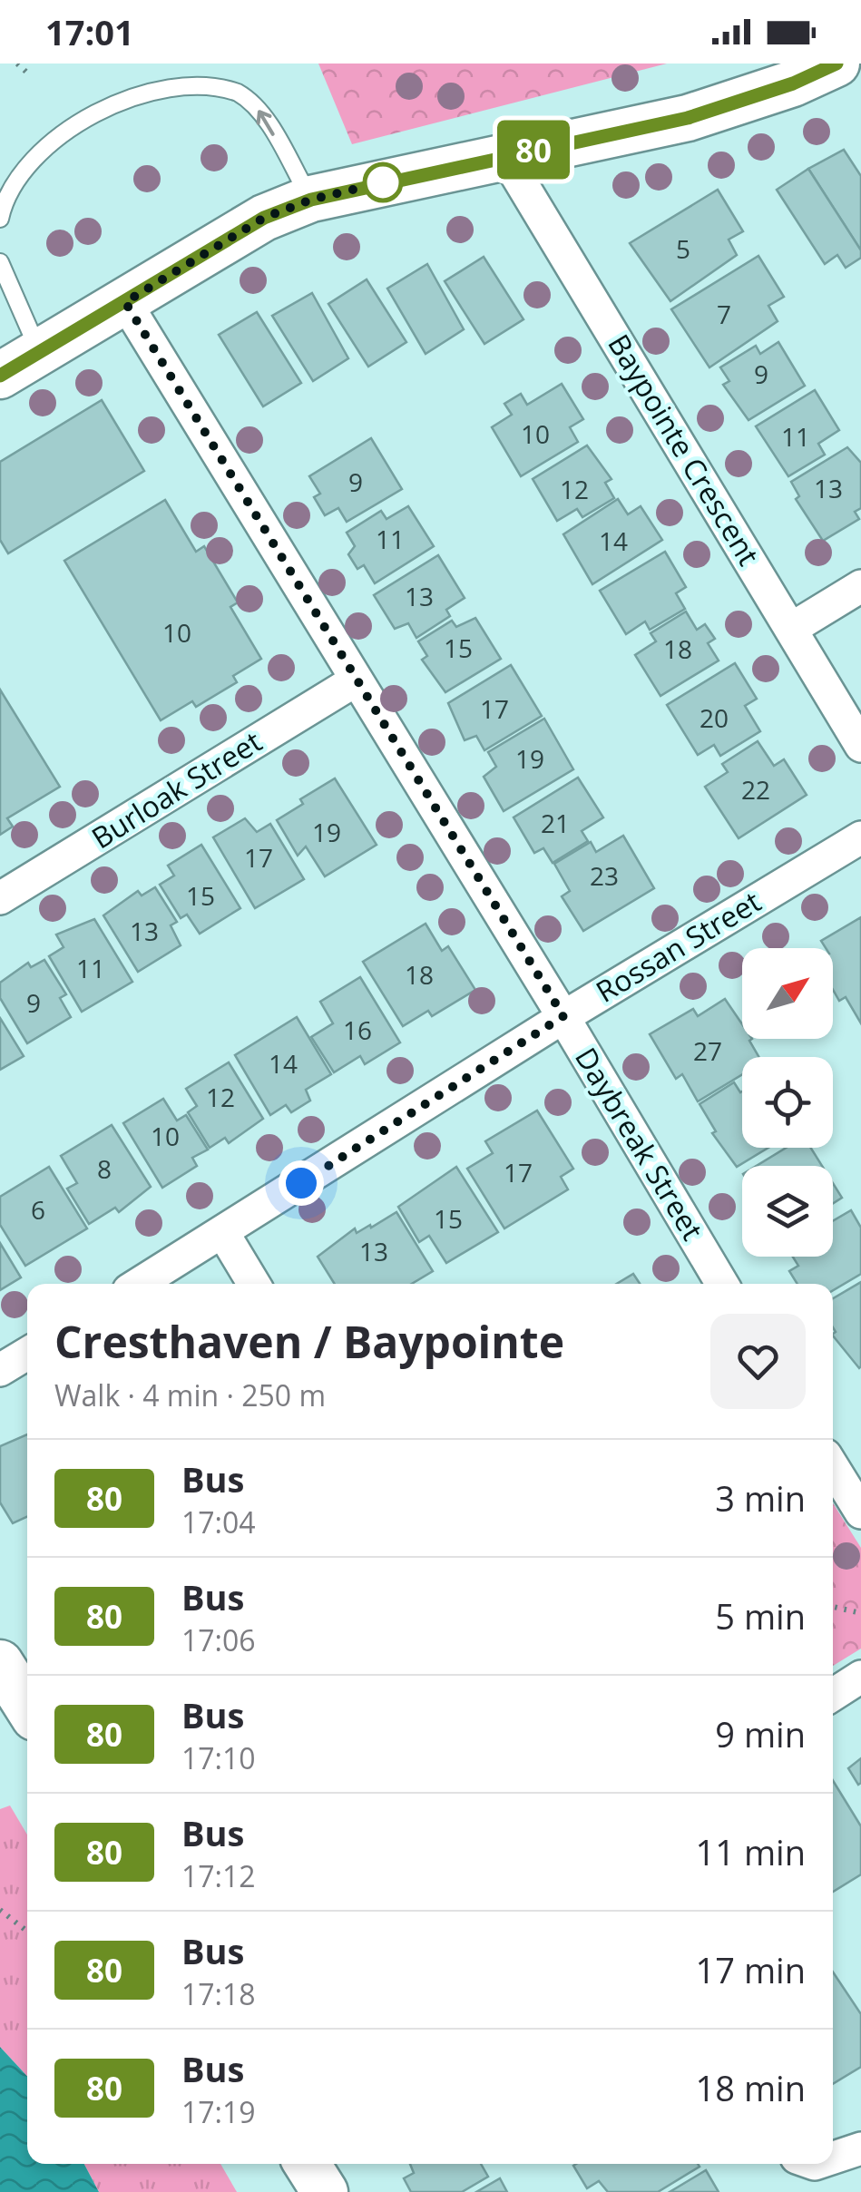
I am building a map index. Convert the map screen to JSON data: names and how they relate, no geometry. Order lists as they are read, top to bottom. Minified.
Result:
{"streets":{"street":["Baypointe Crescent","Burloak Street","Rossan Street","Daybreak Street"]},"crossings":[["Burloak Street","Daybreak Street"],["Rossan Street","Daybreak Street"]],"lines":["bus line 80"],"house_numbers":["5","7","9","10","11","9","13","12","11","14","13","10","15","18","17","20","19","22","21","19","17","23","15","13","11","18","9","16","27","14","12","10","8","17","6","15","13"],"north":"top right","page":{"status":"17:01","on_map":"80","heading":["Cresthaven / Baypointe","Walk · 4 min · 250 m"],"list":[{"mark":"80","name":"Bus","note":"17:04","value":"3 min"},{"mark":"80","name":"Bus","note":"17:06","value":"5 min"},{"mark":"80","name":"Bus","note":"17:10","value":"9 min"},{"mark":"80","name":"Bus","note":"17:12","value":"11 min"},{"mark":"80","name":"Bus","note":"17:18","value":"17 min"},{"mark":"80","name":"Bus","note":"17:19","value":"18 min"}]}}
